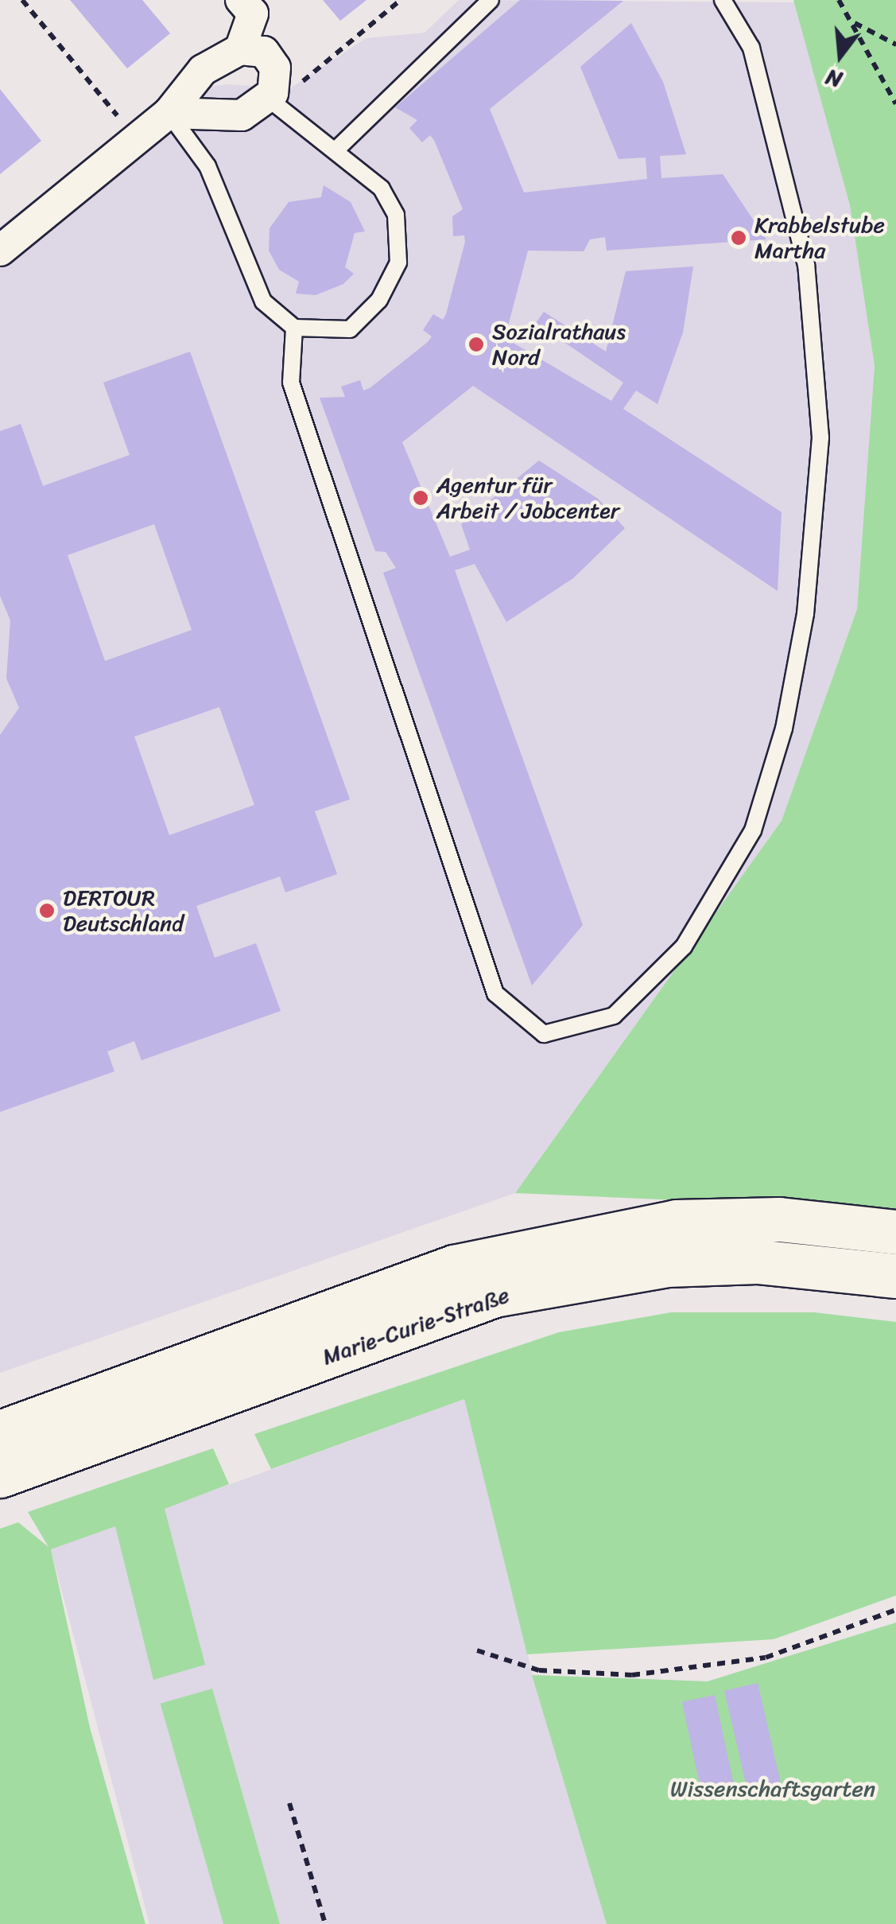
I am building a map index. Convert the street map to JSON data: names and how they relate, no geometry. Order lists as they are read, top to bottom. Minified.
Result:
{"streets":{"main road":["Marie-Curie-Straße"]},"parks":["Wissenschaftsgarten"],"places":["Krabbelstube Martha","Sozialrathaus Nord","Agentur für Arbeit / Jobcenter","DERTOUR Deutschland"],"north":"bottom"}
